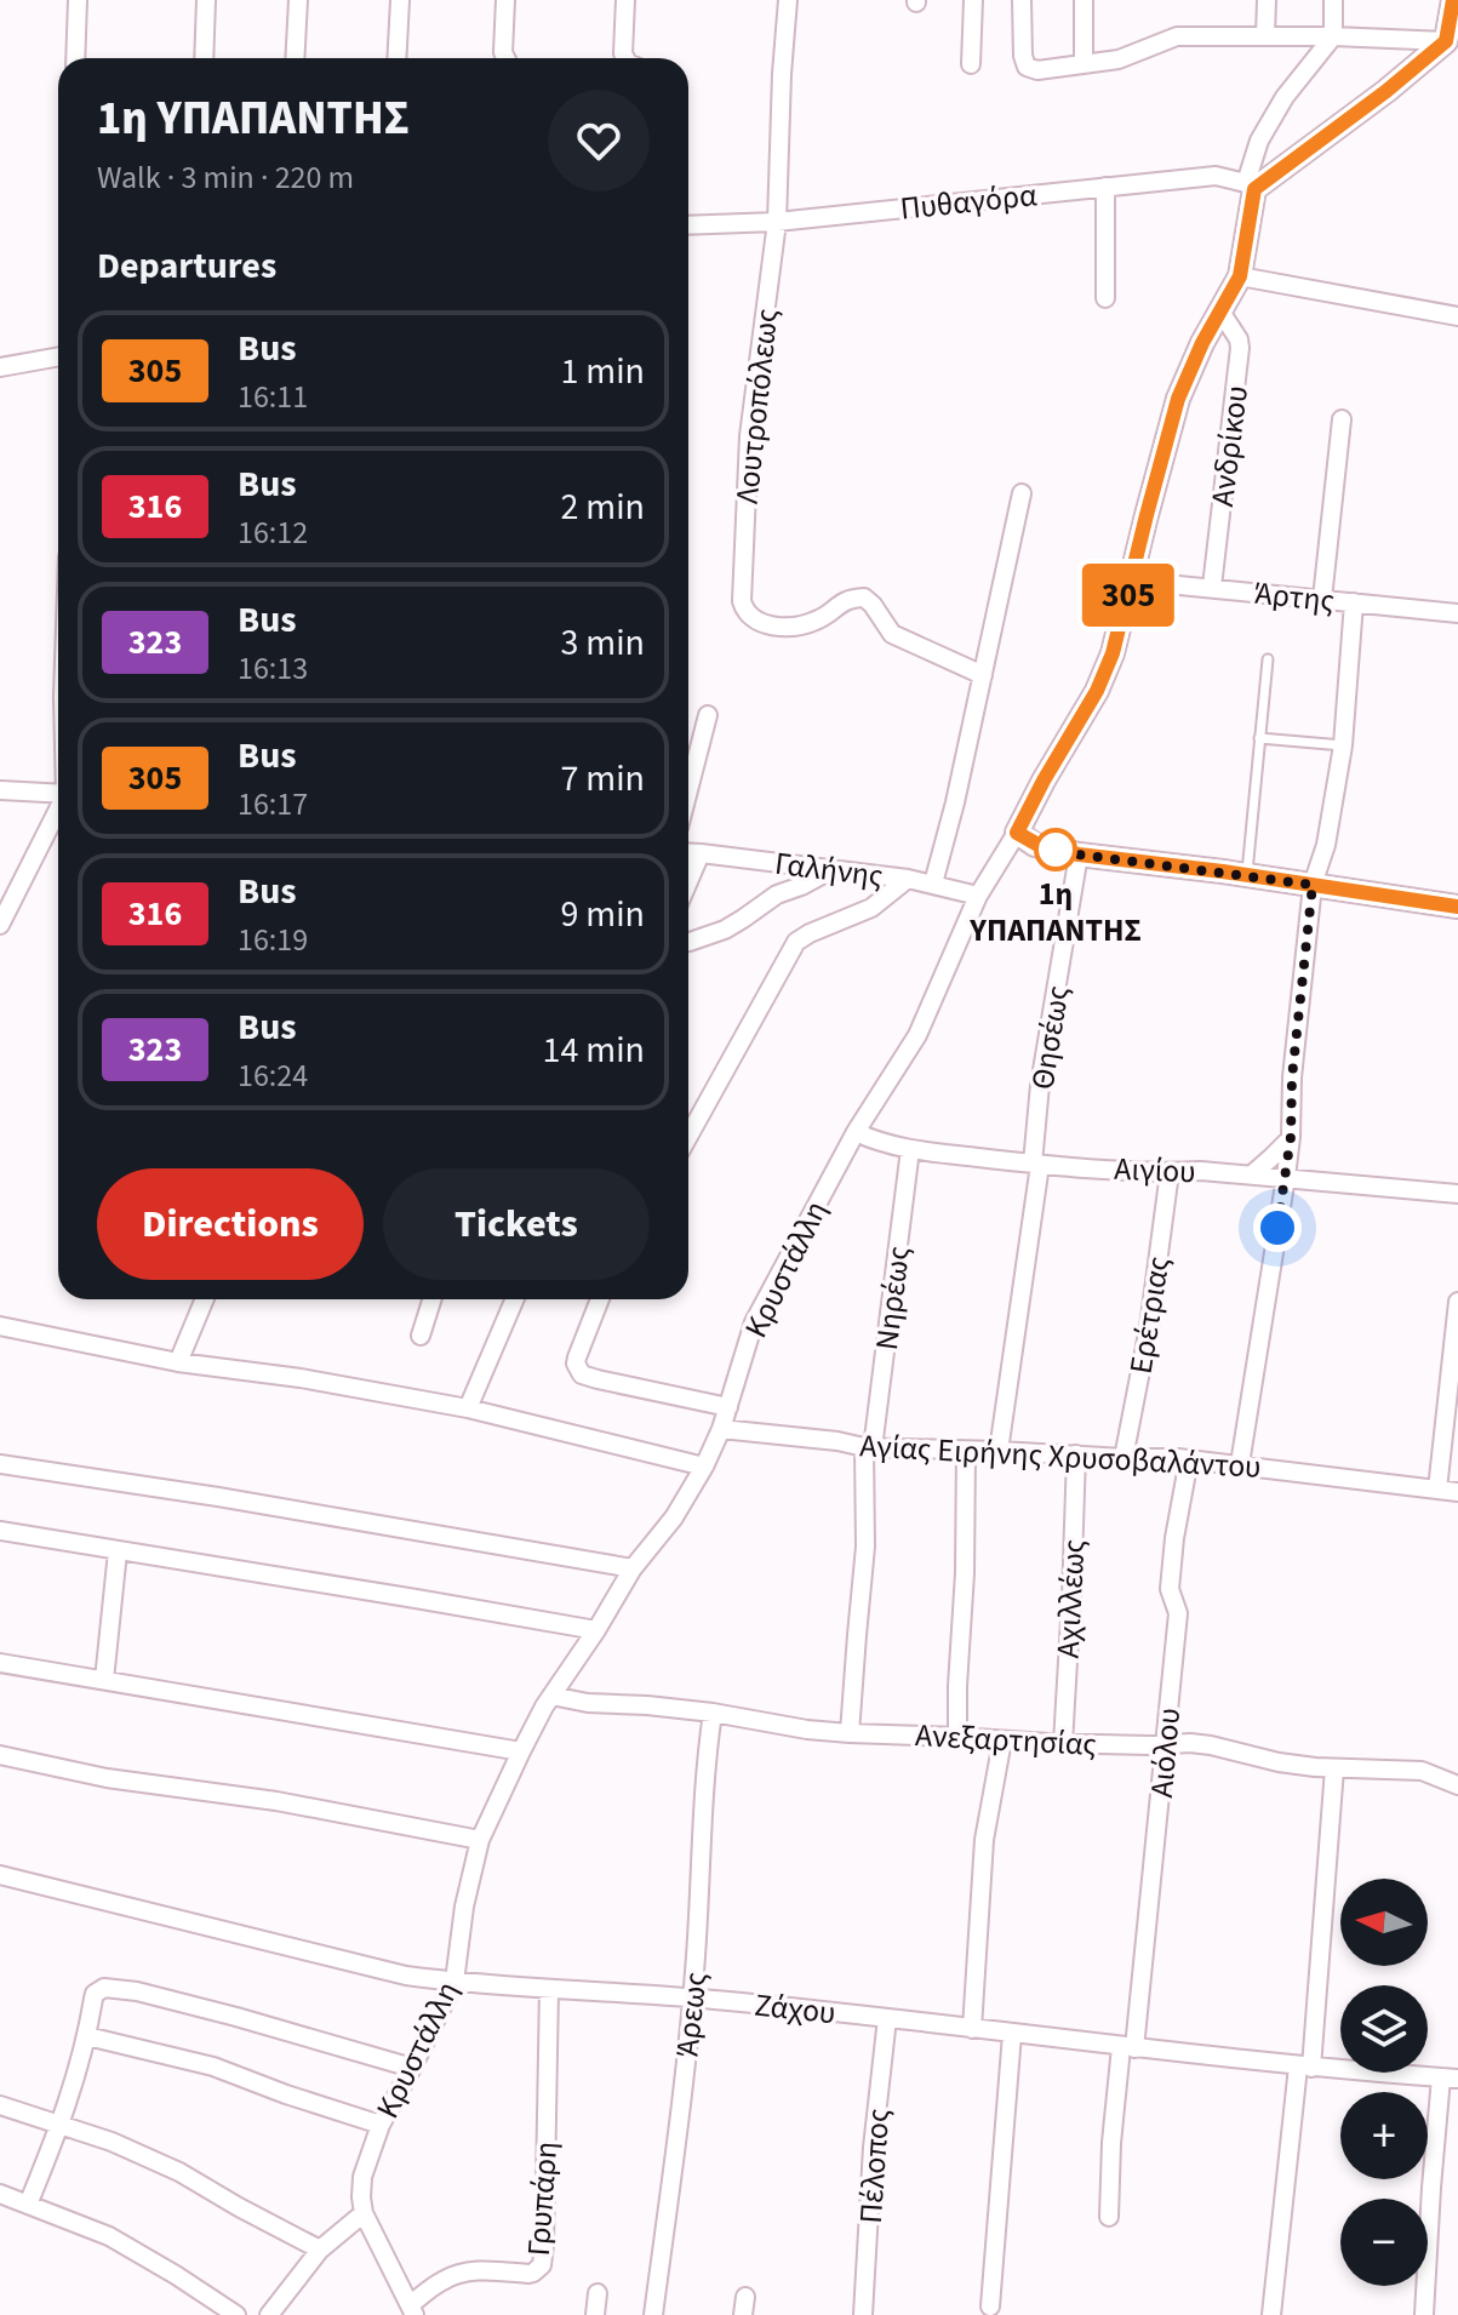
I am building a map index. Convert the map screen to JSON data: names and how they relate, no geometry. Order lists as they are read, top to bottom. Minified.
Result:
{"streets":{"street":["Πυθαγόρα","Λουτροπόλεως","Ανδρίκου","Άρτης","Γαλήνης","Θησέως","Αιγίου","Κρυστάλλη","Νηρέως","Ερέτριας","Αγίας Ειρήνης Χρυσοβαλάντου","Αχιλλέως","Ανεξαρτησίας","Αιόλου","Ζάχου","Άρεως","Πέλοπος","Γρυπάρη"]},"crossings":[["Πυθαγόρα","Λουτροπόλεως"],["Πυθαγόρα","Κρυστάλλη"],["Ανδρίκου","Άρτης"],["Ανδρίκου","Κρυστάλλη"],["Άρτης","Κρυστάλλη"],["Γαλήνης","Κρυστάλλη"],["Θησέως","Αιγίου"],["Θησέως","Αγίας Ειρήνης Χρυσοβαλάντου"],["Αιγίου","Κρυστάλλη"],["Αιγίου","Νηρέως"],["Αιγίου","Ερέτριας"],["Κρυστάλλη","Αγίας Ειρήνης Χρυσοβαλάντου"],["Κρυστάλλη","Ανεξαρτησίας"],["Κρυστάλλη","Ζάχου"],["Νηρέως","Αγίας Ειρήνης Χρυσοβαλάντου"],["Νηρέως","Ανεξαρτησίας"],["Ερέτριας","Αγίας Ειρήνης Χρυσοβαλάντου"],["Αγίας Ειρήνης Χρυσοβαλάντου","Αχιλλέως"],["Αγίας Ειρήνης Χρυσοβαλάντου","Αιόλου"],["Αχιλλέως","Ανεξαρτησίας"],["Ανεξαρτησίας","Αιόλου"],["Ανεξαρτησίας","Άρεως"],["Αιόλου","Ζάχου"],["Ζάχου","Άρεως"],["Ζάχου","Πέλοπος"],["Ζάχου","Γρυπάρη"]],"places":["1η ΥΠΑΠΑΝΤΗΣ"],"lines":["bus line 305"],"north":"left","page":{"on_map":"305","heading":[["1η ΥΠΑΠΑΝΤΗΣ","Walk · 3 min · 220 m"],"Departures"],"list":[{"mark":"305","name":"Bus","note":"16:11","value":"1 min"},{"mark":"316","name":"Bus","note":"16:12","value":"2 min"},{"mark":"323","name":"Bus","note":"16:13","value":"3 min"},{"mark":"305","name":"Bus","note":"16:17","value":"7 min"},{"mark":"316","name":"Bus","note":"16:19","value":"9 min"},{"mark":"323","name":"Bus","note":"16:24","value":"14 min"}],"buttons":["Directions","Tickets"],"map_buttons":["+","−"]}}
